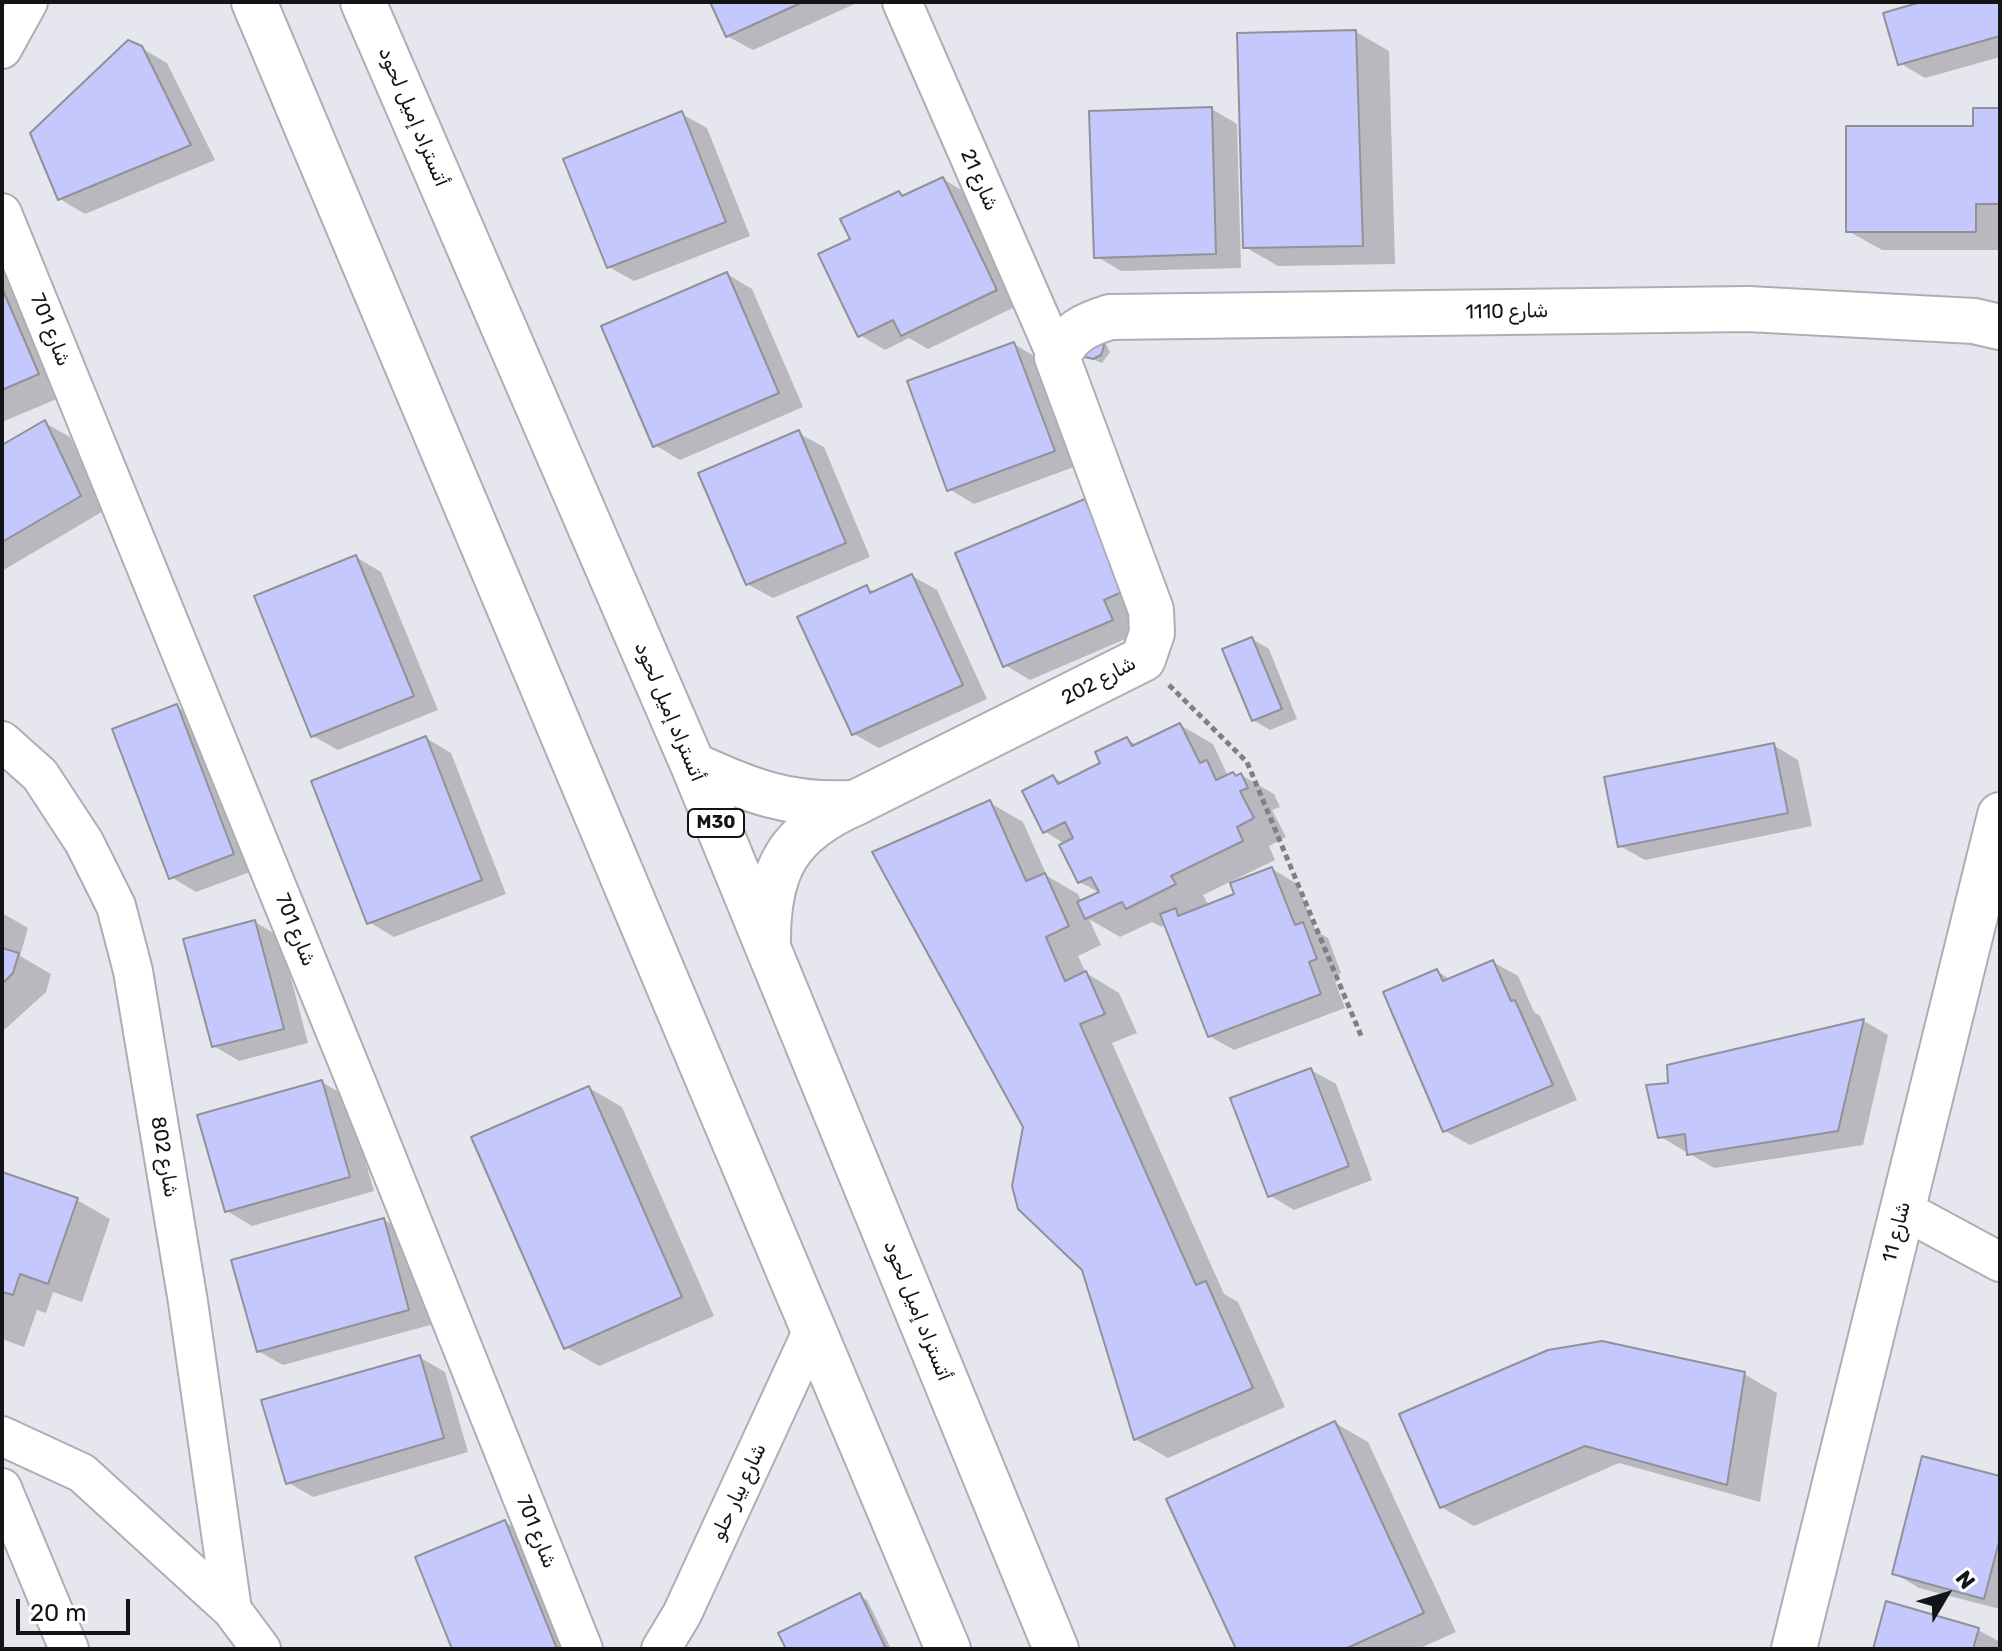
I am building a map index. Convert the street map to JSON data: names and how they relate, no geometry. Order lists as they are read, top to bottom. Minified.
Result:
{"streets":{"main road":["أتستراد إميل لحود","شارع 1110","شارع 202","M30","شارع 11"],"street":["شارع 21","شارع 701","شارع 802","شارع بيار حلو"]},"crossings":[["أتستراد إميل لحود","شارع 202"],["شارع 21","شارع 1110"],["شارع 21","شارع 202"],["شارع 1110","شارع 202"]],"scale_bar":"20 m","north":"top right"}
